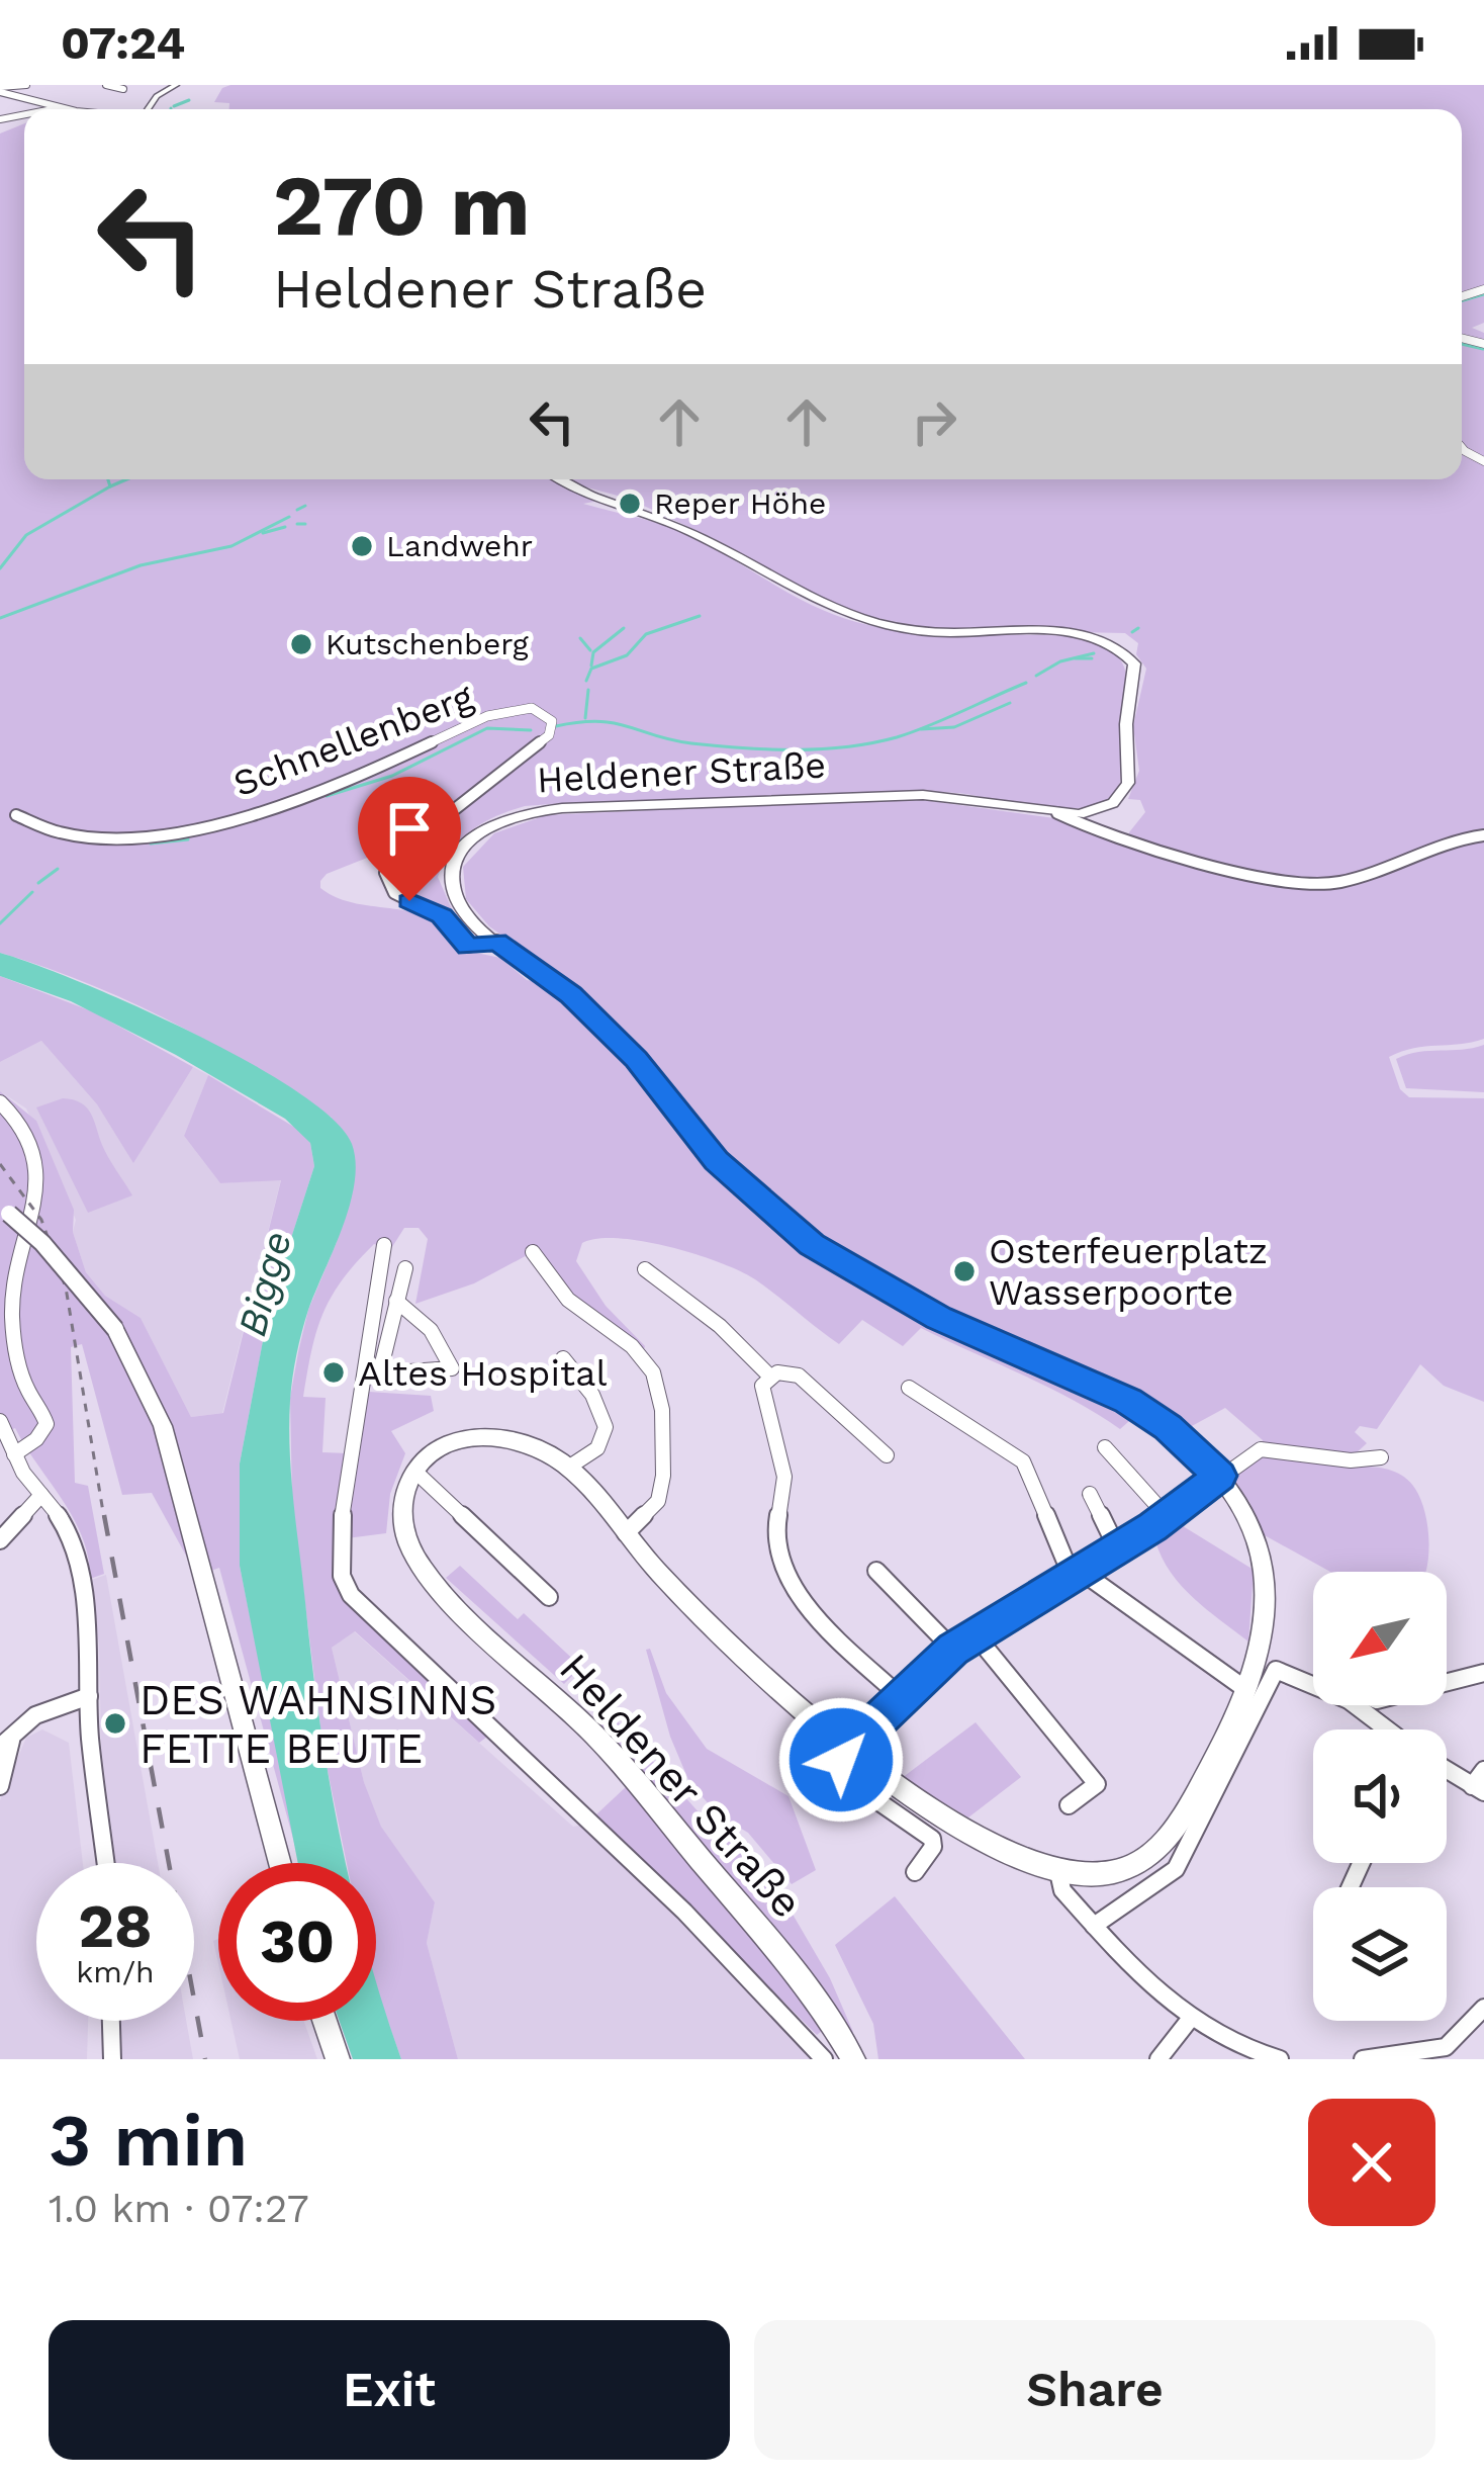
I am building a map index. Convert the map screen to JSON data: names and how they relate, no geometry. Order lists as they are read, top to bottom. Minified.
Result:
{"streets":{"main road":["Heldener Straße"],"street":["Schnellenberg"]},"crossings":[["Schnellenberg","Heldener Straße"]],"water":["Bigge"],"places":["Reper Höhe","Landwehr","Kutschenberg","Osterfeuerplatz Wasserpoorte","Altes Hospital","DES WAHNSINNS FETTE BEUTE"],"north":"bottom left","page":{"status":"07:24","turn":["270 m","Heldener Straße"],"speed":"28 km/h","limit":"30","heading":["3 min","1.0 km · 07:27"],"buttons":["Exit","Share"]}}
